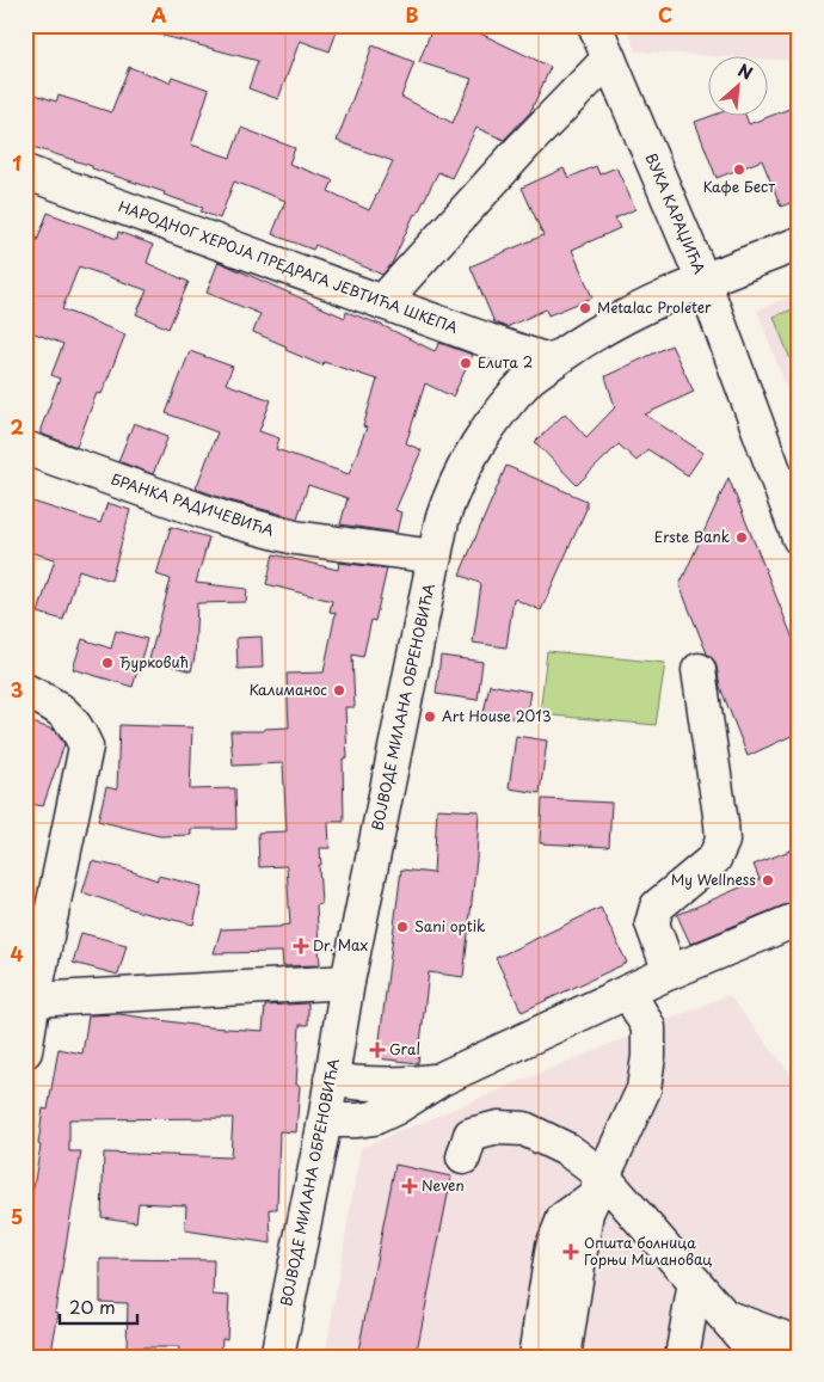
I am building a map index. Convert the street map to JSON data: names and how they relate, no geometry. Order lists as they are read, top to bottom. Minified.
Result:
{"streets":{"street":["ВУКА КАРАЏИЋА","НАРОДНОГ ХЕРОЈА ПРЕДРАГА ЈЕВТИЋА ШКЕПА","БРАНКА РАДИЧЕВИЋА","ВОЈВОДЕ МИЛАНА ОБРЕНОВИЋА"]},"crossings":[["ВУКА КАРАЏИЋА","ВОЈВОДЕ МИЛАНА ОБРЕНОВИЋА"],["НАРОДНОГ ХЕРОЈА ПРЕДРАГА ЈЕВТИЋА ШКЕПА","ВОЈВОДЕ МИЛАНА ОБРЕНОВИЋА"],["БРАНКА РАДИЧЕВИЋА","ВОЈВОДЕ МИЛАНА ОБРЕНОВИЋА"]],"places":{"other":["Кафе Бест","Metalac Proleter","Елита 2","Erste Bank","Ђурковић","Калиманос","Art House 2013","My Wellness","Sani optik"],"health":["Dr. Max","Gral","Neven","Општа болница Горњи Милановац"]},"scale_bar":"20 m","north":"top right","grid":{"columns":["A","B","C"],"rows":["1","2","3","4","5"]}}
